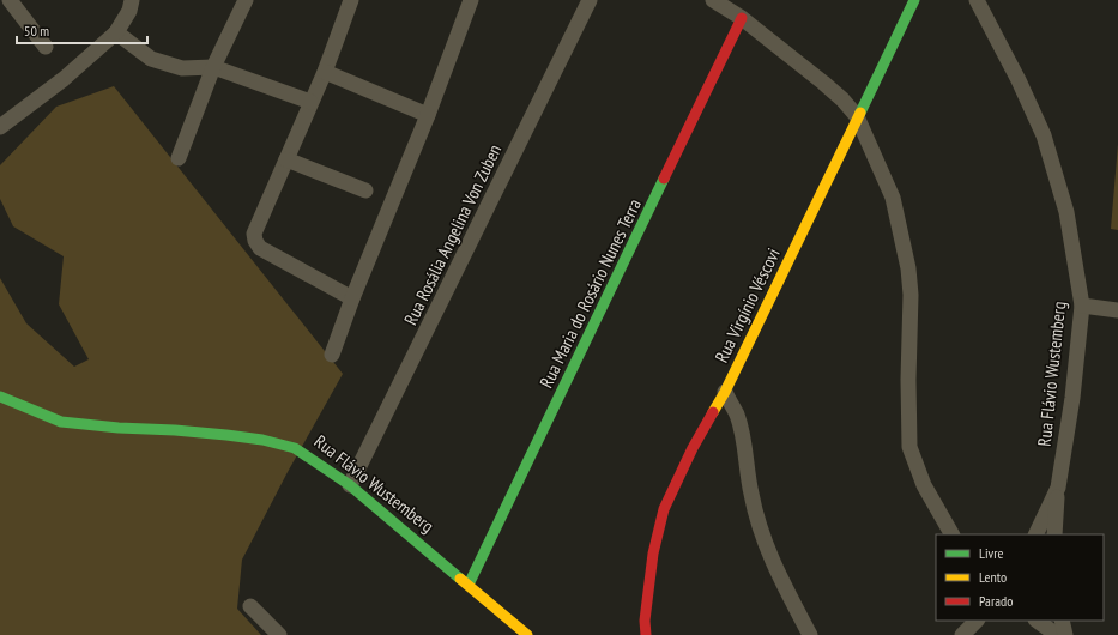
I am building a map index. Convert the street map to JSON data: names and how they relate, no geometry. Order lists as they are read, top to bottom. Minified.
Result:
{"streets":{"street":["Rua Rosália Angelina Von Zuben","Rua Maria do Rosário Nunes Terra","Rua Virgínio Véscovi","Rua Flávio Wustemberg"]},"crossings":[["Rua Rosália Angelina Von Zuben","Rua Flávio Wustemberg"],["Rua Maria do Rosário Nunes Terra","Rua Flávio Wustemberg"]],"legend":["Livre","Lento","Parado"],"scale_bar":"50 m"}
